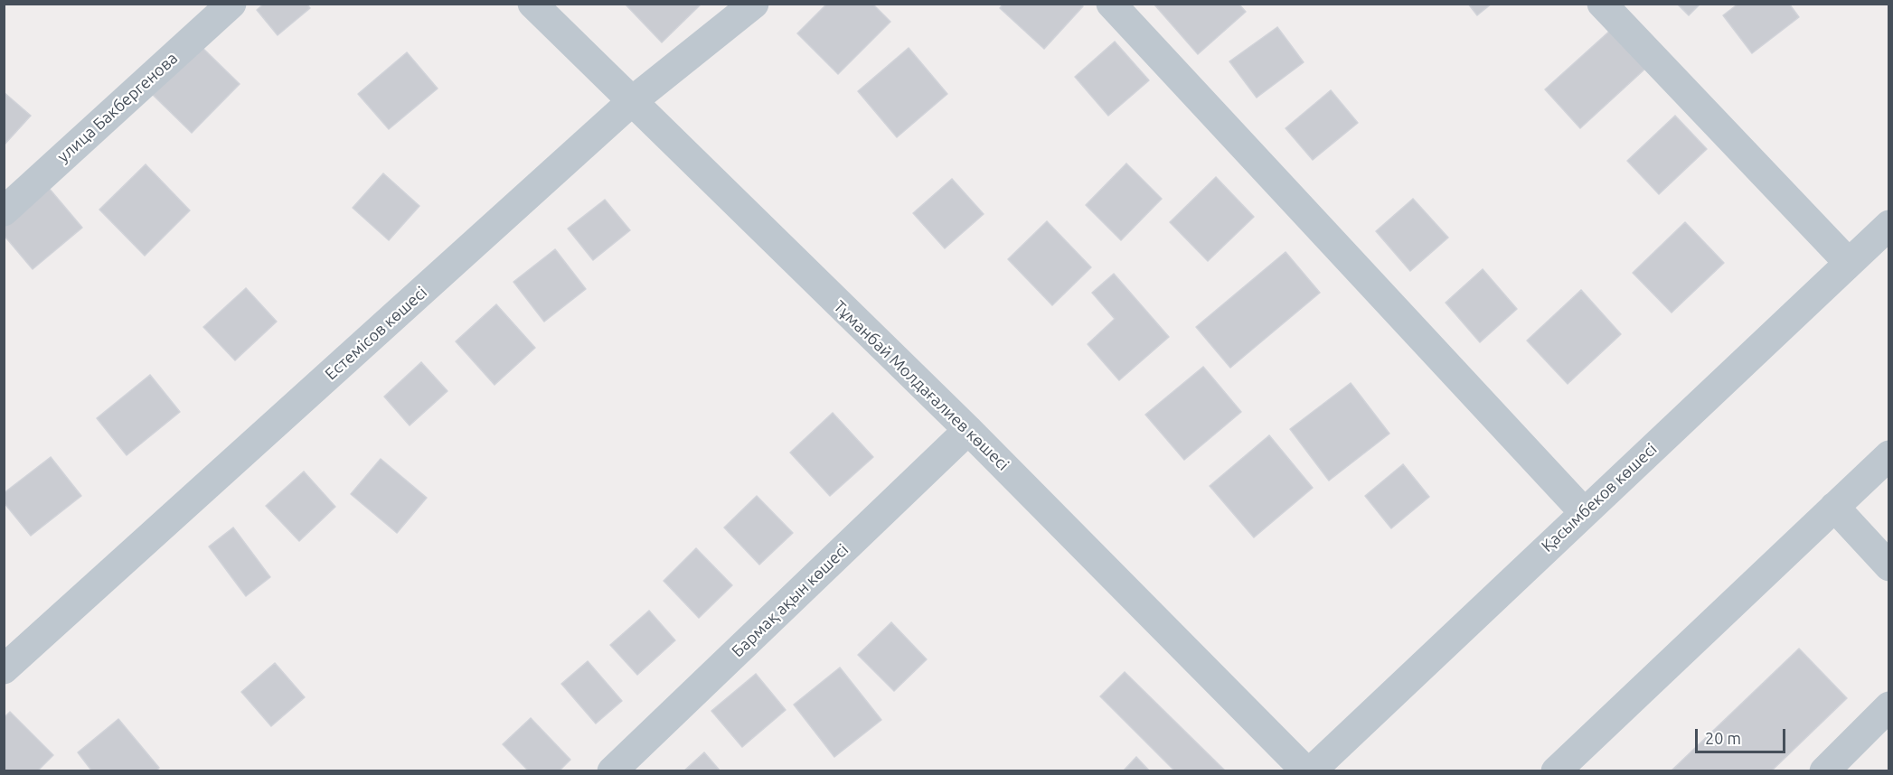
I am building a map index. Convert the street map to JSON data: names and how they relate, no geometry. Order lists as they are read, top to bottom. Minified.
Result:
{"streets":{"street":["улица Бакбергенова","Естемісов көшесі","Тұманбай Молдағалиев көшесі","Қасымбеков көшесі","Бармақ ақын көшесі"]},"crossings":[["Естемісов көшесі","Тұманбай Молдағалиев көшесі"],["Тұманбай Молдағалиев көшесі","Бармақ ақын көшесі"]],"scale_bar":"20 m"}
